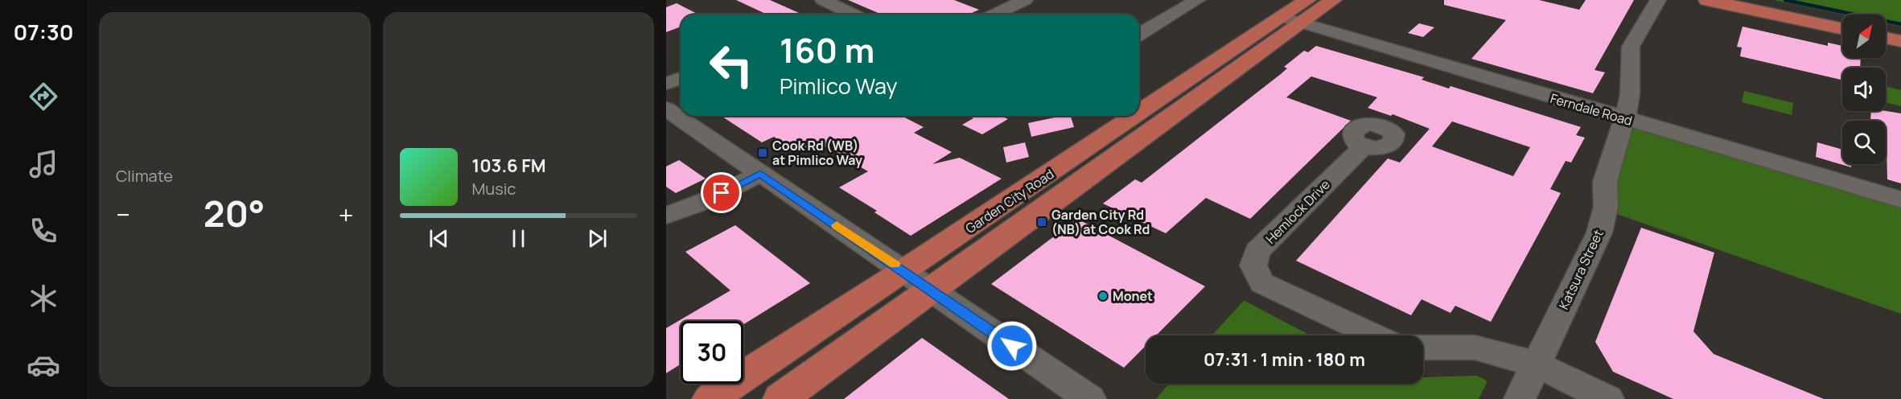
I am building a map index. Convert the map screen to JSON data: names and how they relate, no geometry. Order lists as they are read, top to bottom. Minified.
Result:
{"streets":{"main road":["Garden City Road"],"street":["Ferndale Road","Hemlock Drive","Katsura Street"]},"crossings":[["Ferndale Road","Garden City Road"],["Ferndale Road","Katsura Street"]],"places":{"transit":["Cook Rd (WB) at Pimlico Way","Garden City Rd (NB) at Cook Rd"],"other":["Monet"]},"north":"top right","page":{"tabs":"07:30","tile":"Climate","turn":["160 m","Pimlico Way"],"song":["103.6 FM","Music"],"heat":["−","20°","+"],"limit":"30","trip":"07:31 · 1 min · 180 m"}}
